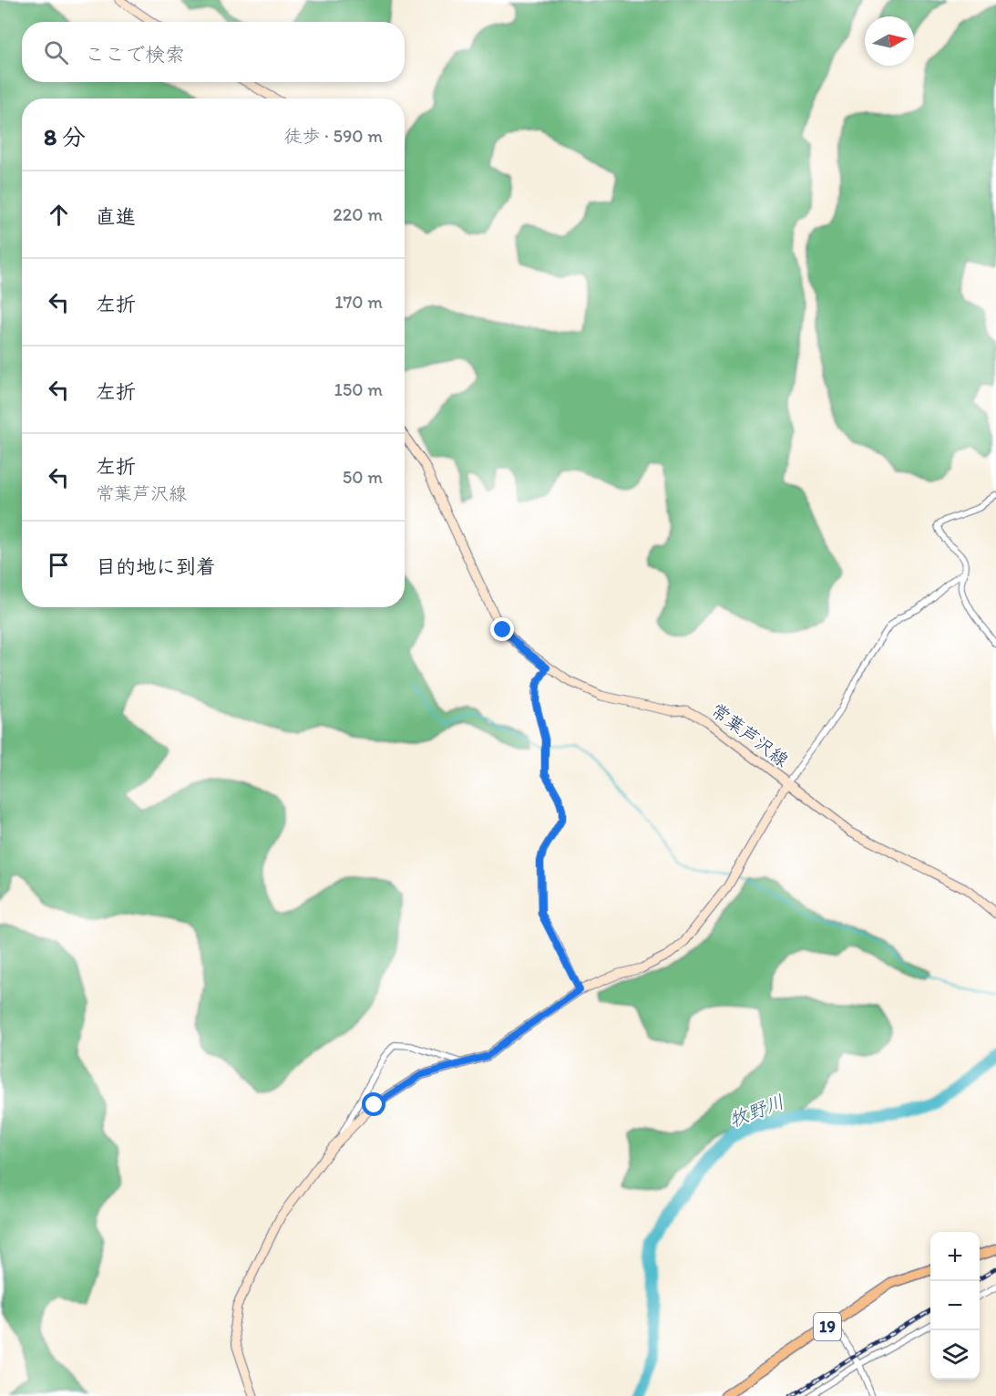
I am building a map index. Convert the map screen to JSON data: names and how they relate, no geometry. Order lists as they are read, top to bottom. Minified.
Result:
{"streets":{"main road":["常葉芦沢線","19"]},"water":["牧野川"],"north":"right","page":{"search":"ここで検索","heading":["8 分","徒歩 · 590 m"],"list":[["直進","220 m"],["左折","170 m"],["左折","150 m"],["左折","常葉芦沢線","50 m"],"目的地に到着"],"map_buttons":["+","−"]}}
